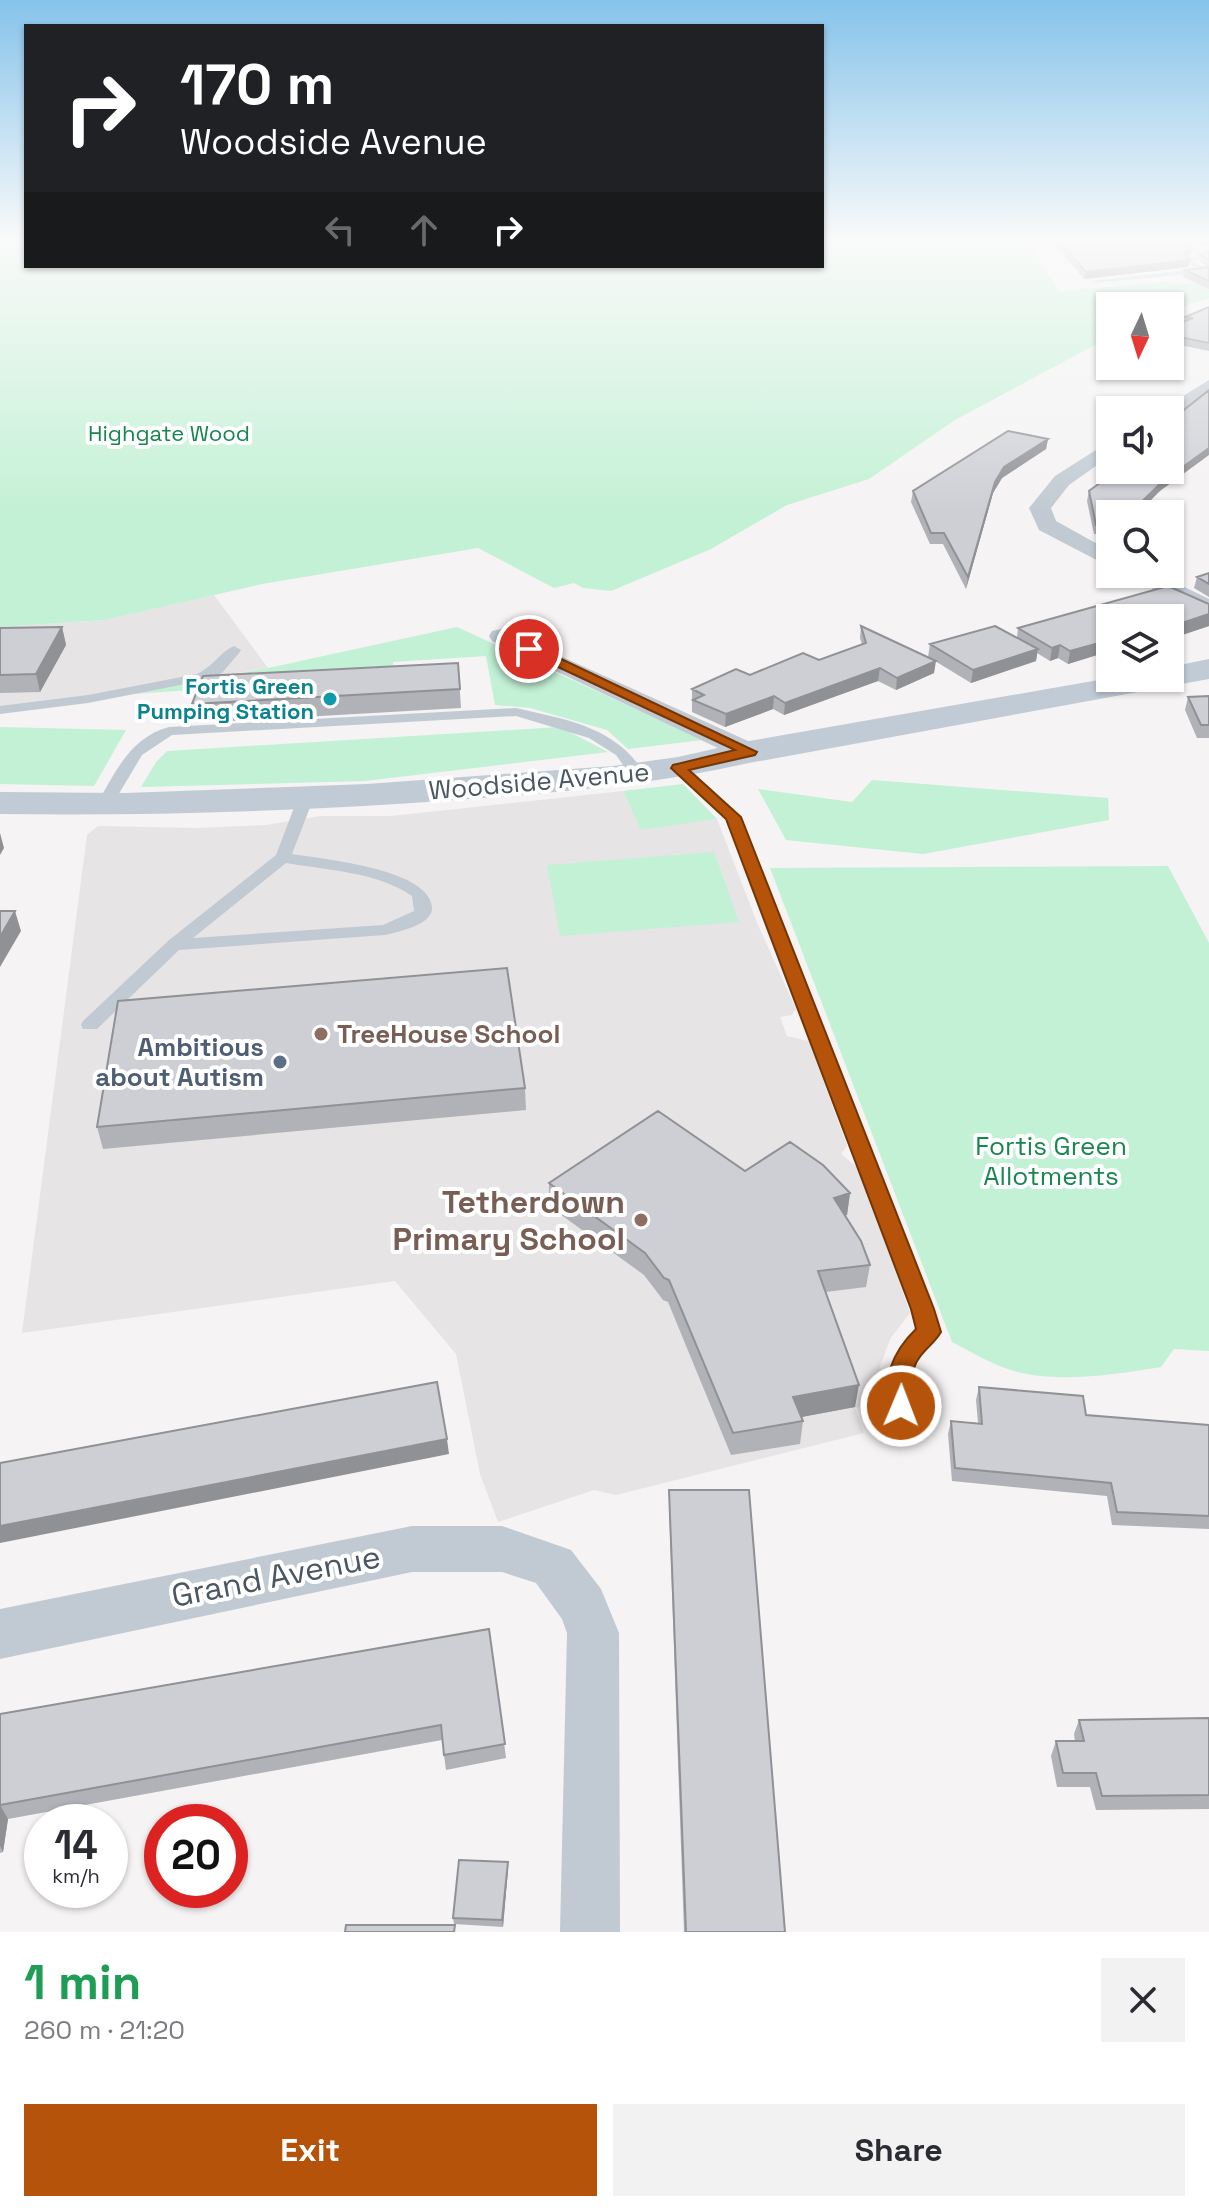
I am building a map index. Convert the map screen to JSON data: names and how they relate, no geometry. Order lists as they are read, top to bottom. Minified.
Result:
{"streets":{"street":["Woodside Avenue","Grand Avenue"]},"parks":["Highgate Wood","Fortis Green Allotments"],"places":["Fortis Green Pumping Station","TreeHouse School","Ambitious about Autism","Tetherdown Primary School"],"north":"bottom","page":{"turn":["170 m","Woodside Avenue"],"speed":"14 km/h","limit":"20","heading":["1 min","260 m · 21:20"],"buttons":["Exit","Share"]}}
